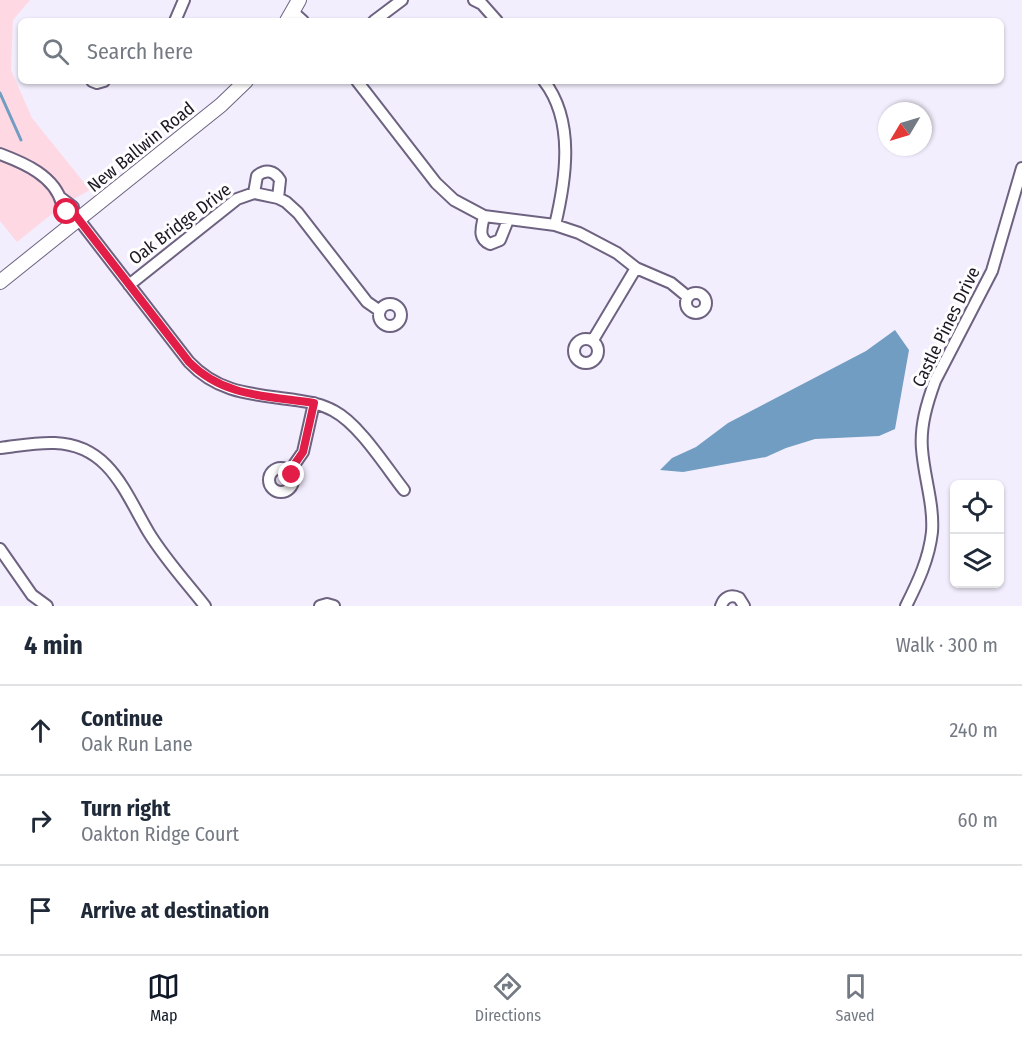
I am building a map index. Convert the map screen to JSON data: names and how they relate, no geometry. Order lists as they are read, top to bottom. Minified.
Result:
{"streets":{"main road":["New Ballwin Road"],"street":["Oak Bridge Drive","Castle Pines Drive"]},"north":"bottom left","page":{"search":"Search here","heading":["4 min","Walk · 300 m"],"list":[["Continue","Oak Run Lane","240 m"],["Turn right","Oakton Ridge Court","60 m"],"Arrive at destination"],"nav":["Map","Directions","Saved"]}}
